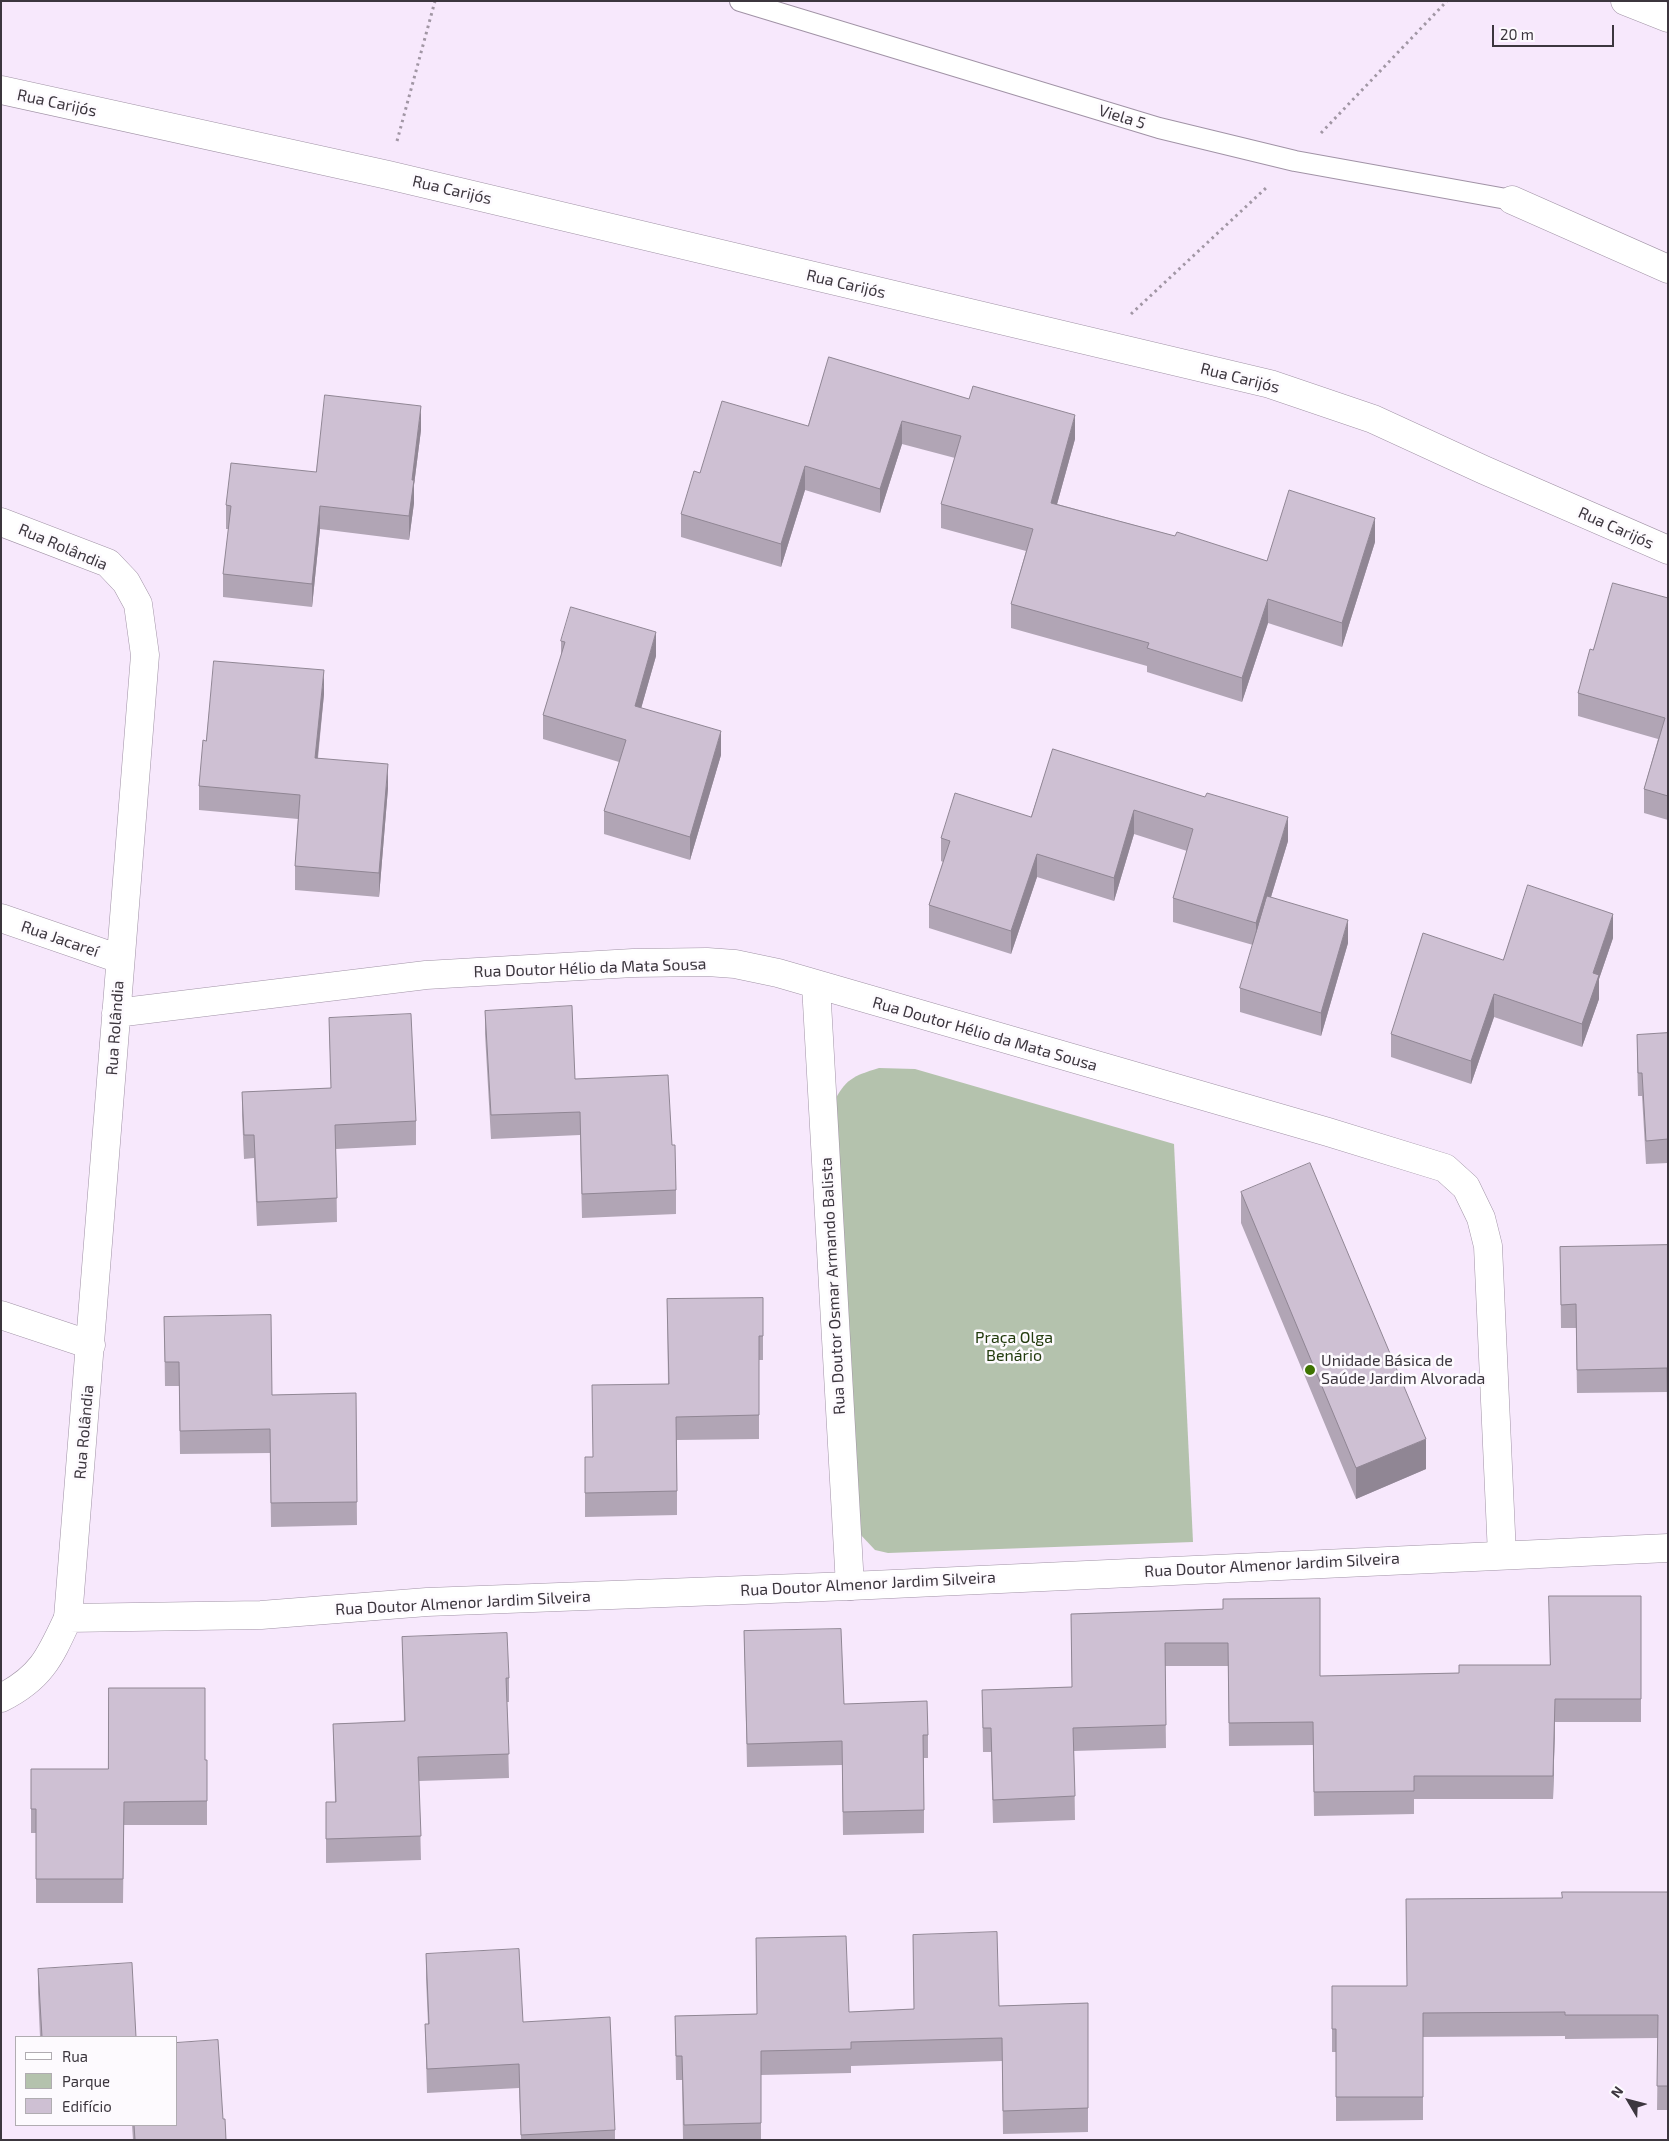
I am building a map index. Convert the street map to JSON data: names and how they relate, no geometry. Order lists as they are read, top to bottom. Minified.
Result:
{"streets":{"street":["Rua Carijós","Rua Rolândia","Rua Jacareí","Rua Doutor Hélio da Mata Sousa","Rua Doutor Osmar Armando Balista","Rua Doutor Almenor Jardim Silveira"],"lane":["Viela 5"]},"crossings":[["Rua Rolândia","Rua Jacareí"],["Rua Rolândia","Rua Doutor Hélio da Mata Sousa"],["Rua Rolândia","Rua Doutor Almenor Jardim Silveira"],["Rua Doutor Hélio da Mata Sousa","Rua Doutor Osmar Armando Balista"],["Rua Doutor Hélio da Mata Sousa","Rua Doutor Almenor Jardim Silveira"],["Rua Doutor Osmar Armando Balista","Rua Doutor Almenor Jardim Silveira"]],"parks":["Praça Olga Benário"],"places":["Unidade Básica de Saúde Jardim Alvorada"],"legend":["Rua","Parque","Edifício"],"scale_bar":"20 m","north":"top left"}
